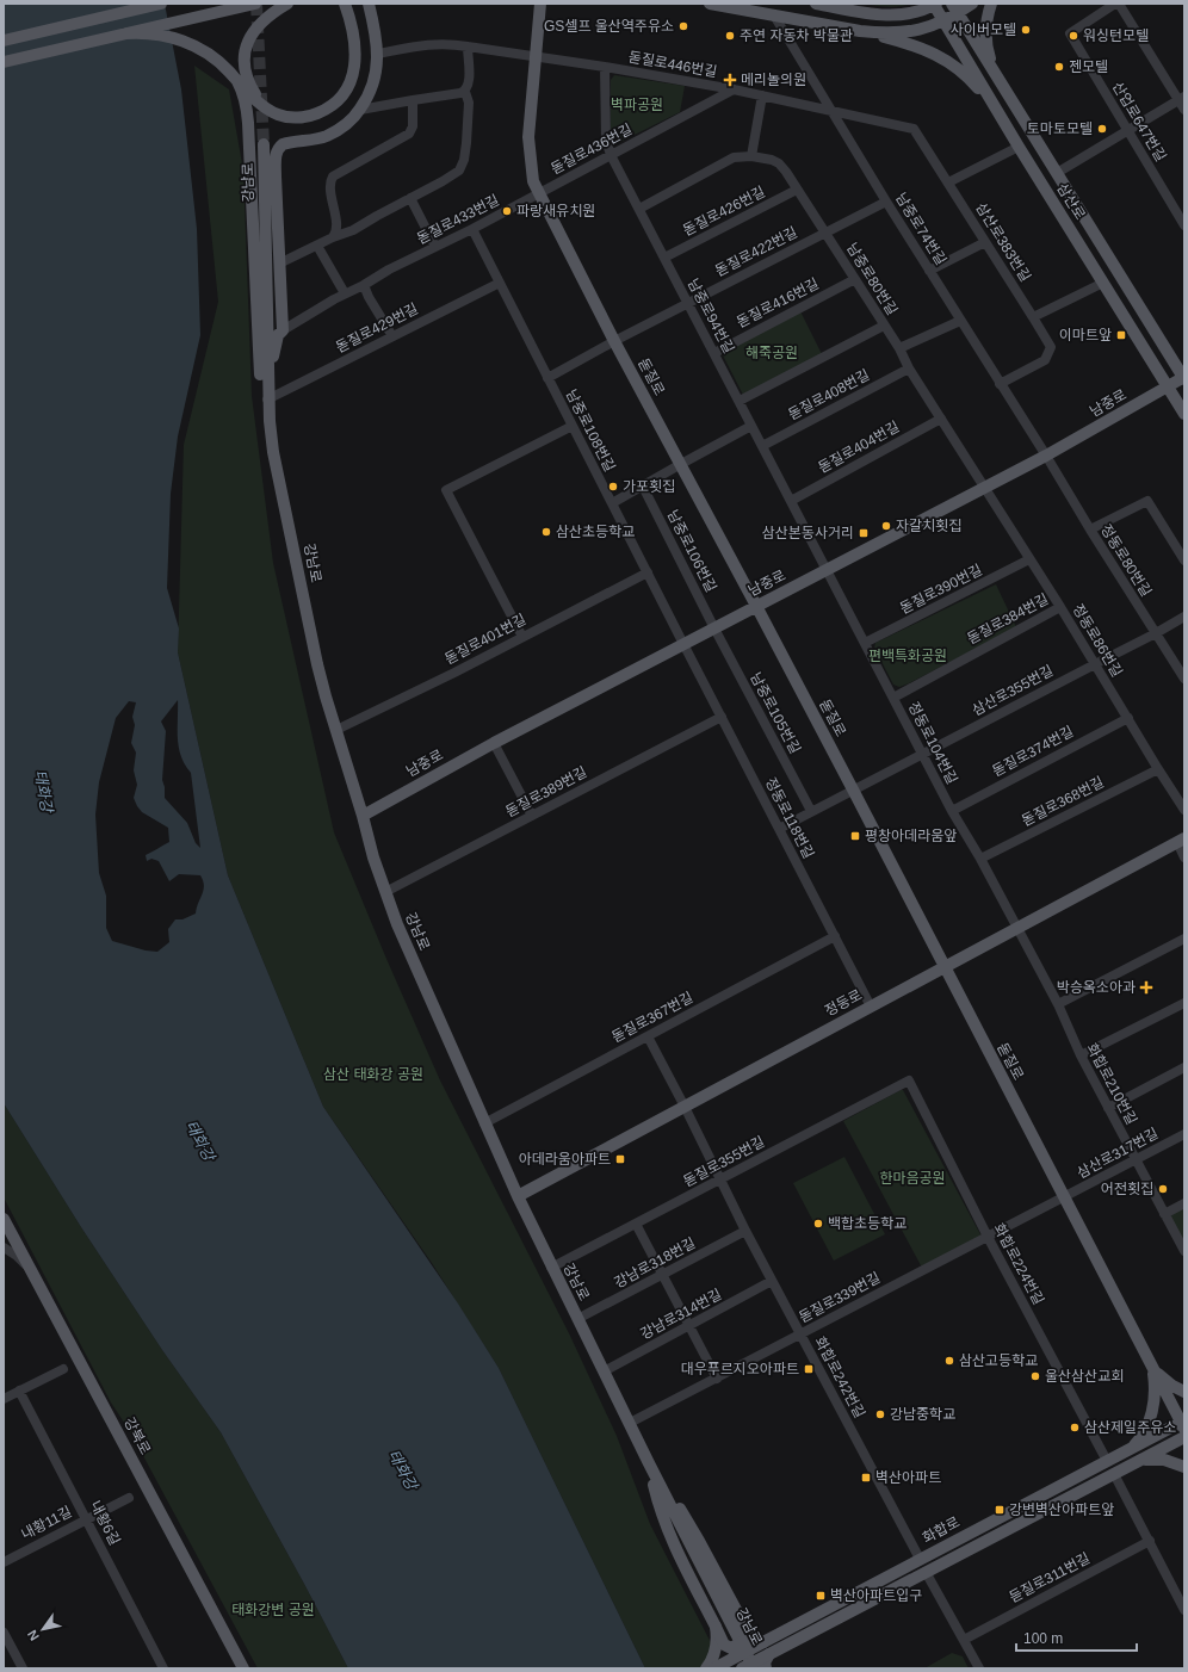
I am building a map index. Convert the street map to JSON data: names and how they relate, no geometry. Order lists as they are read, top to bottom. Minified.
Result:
{"streets":{"main road":["강남로","삼산로","돋질로","남중로","정동로","강북로","화합로"],"street":["돋질로446번길","산업로647번길","돋질로436번길","돋질로426번길","돋질로433번길","남중로74번길","삼산로383번길","돋질로422번길","남중로80번길","돋질로416번길","남중로94번길","돋질로429번길","돋질로408번길","남중로108번길","돋질로404번길","남중로106번길","정동로80번길","돋질로390번길","돋질로384번길","돋질로401번길","정동로86번길","삼산로355번길","남중로105번길","정동로104번길","돋질로374번길","돋질로389번길","돋질로368번길","정동로118번길","돋질로367번길","화합로210번길","삼산로317번길","돋질로355번길","강남로318번길","화합로224번길","돋질로339번길","강남로314번길","화합로242번길","내황11길","내황6길","돋질로311번길"]},"crossings":[["돋질로446번길","돋질로436번길"],["돋질로446번길","남중로74번길"],["돋질로446번길","삼산로383번길"],["돋질로446번길","남중로94번길"],["돋질로446번길","돋질로"],["돋질로436번길","돋질로433번길"],["돋질로436번길","남중로94번길"],["돋질로436번길","돋질로"],["강남로","돋질로429번길"],["강남로","남중로"],["강남로","돋질로401번길"],["강남로","돋질로389번길"],["강남로","정동로"],["강남로","돋질로367번길"],["강남로","돋질로355번길"],["강남로","강남로318번길"],["강남로","돋질로339번길"],["강남로","강남로314번길"],["삼산로","남중로"],["돋질로426번길","남중로80번길"],["돋질로426번길","남중로94번길"],["돋질로433번길","돋질로"],["돋질로433번길","남중로108번길"],["남중로74번길","삼산로383번길"],["남중로74번길","돋질로422번길"],["남중로74번길","남중로"],["남중로74번길","정동로80번길"],["돋질로422번길","남중로80번길"],["돋질로422번길","남중로94번길"],["돋질로422번길","돋질로"],["돋질로422번길","남중로108번길"],["남중로80번길","돋질로416번길"],["남중로80번길","돋질로408번길"],["남중로80번길","남중로"],["남중로80번길","돋질로404번길"],["남중로80번길","정동로86번길"],["돋질로416번길","남중로94번길"],["남중로94번길","돋질로408번길"],["남중로94번길","남중로"],["남중로94번길","돋질로404번길"],["남중로94번길","정동로104번길"],["돋질로429번길","남중로108번길"],["돋질로","남중로"],["돋질로","삼산로355번길"],["돋질로","정동로"],["돋질로","삼산로317번길"],["돋질로","돋질로339번길"],["돋질로","화합로"],["남중로","남중로108번길"],["남중로","남중로106번길"],["남중로","정동로80번길"],["남중로","정동로86번길"],["남중로","남중로105번길"],["남중로","정동로104번길"],["남중로","정동로118번길"],["남중로108번길","돋질로401번길"],["남중로108번길","정동로118번길"],["남중로106번길","남중로105번길"],["정동로80번길","삼산로355번길"],["돋질로390번길","정동로86번길"],["돋질로390번길","정동로104번길"],["돋질로384번길","정동로86번길"],["돋질로384번길","정동로104번길"],["정동로86번길","삼산로355번길"],["정동로86번길","돋질로374번길"],["정동로86번길","돋질로368번길"],["삼산로355번길","남중로105번길"],["삼산로355번길","정동로104번길"],["삼산로355번길","정동로118번길"],["정동로104번길","돋질로374번길"],["정동로104번길","돋질로368번길"],["정동로104번길","정동로"],["정동로104번길","화합로210번길"],["돋질로389번길","정동로118번길"],["정동로118번길","정동로"],["정동로118번길","돋질로367번길"],["정동로","화합로210번길"],["정동로","화합로242번길"],["돋질로367번길","화합로242번길"],["화합로210번길","삼산로317번길"],["삼산로317번길","돋질로339번길"],["돋질로355번길","화합로224번길"],["돋질로355번길","화합로242번길"],["강남로318번길","화합로242번길"],["화합로224번길","돋질로339번길"],["화합로224번길","화합로"],["돋질로339번길","화합로242번길"],["강남로314번길","화합로242번길"],["화합로242번길","화합로"],["내황11길","내황6길"]],"water":["태화강"],"parks":["벽파공원","해죽공원","편백특화공원","삼산 태화강 공원","한마음공원","태화강변 공원"],"places":{"other":["GS셀프 울산역주유소","사이버모텔","주연 자동차 박물관","워싱턴모텔","젠모텔","토마토모텔","파랑새유치원","가포횟집","자갈치횟집","삼산초등학교","어전횟집","백합초등학교","삼산고등학교","울산삼산교회","강남중학교","삼산제일주유소"],"health":["메리놀의원","박승옥소아과"],"transit":["이마트앞","삼산본동사거리","평창아데라움앞","아데라움아파트","대우푸르지오아파트","벽산아파트","강변벽산아파트앞","벽산아파트입구"]},"scale_bar":"100 m","north":"bottom left"}
